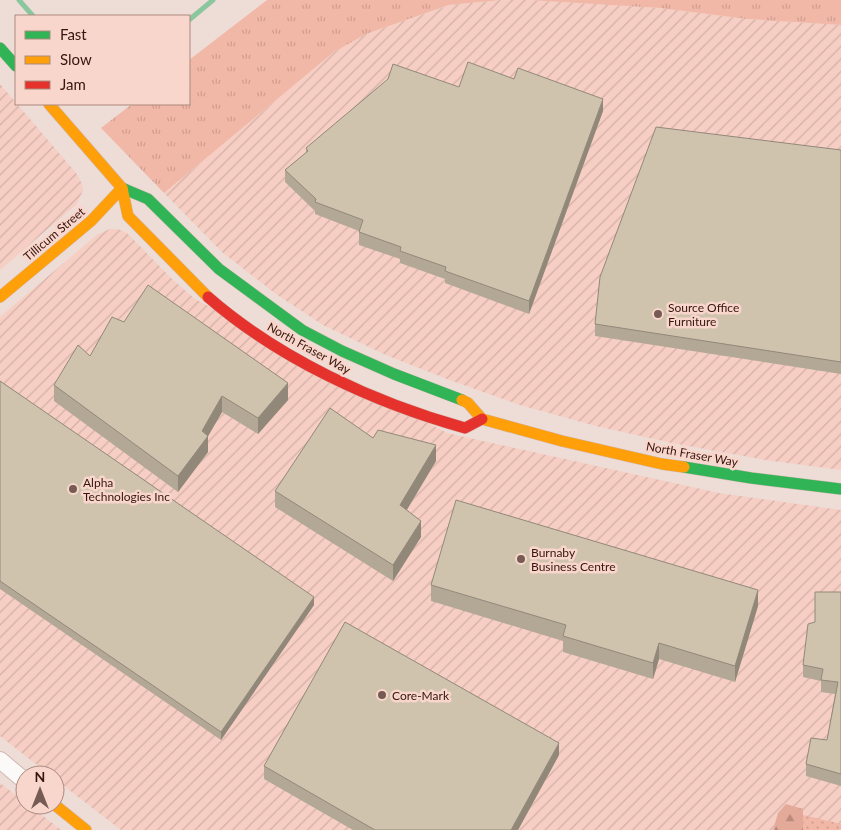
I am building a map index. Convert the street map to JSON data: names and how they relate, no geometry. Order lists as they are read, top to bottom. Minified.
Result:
{"streets":{"street":["Tillicum Street","North Fraser Way"]},"crossings":[["Tillicum Street","North Fraser Way"]],"places":["Source Office Furniture","Alpha Technologies Inc","Burnaby Business Centre","Core-Mark"],"legend":["Fast","Slow","Jam"],"north":"top"}
